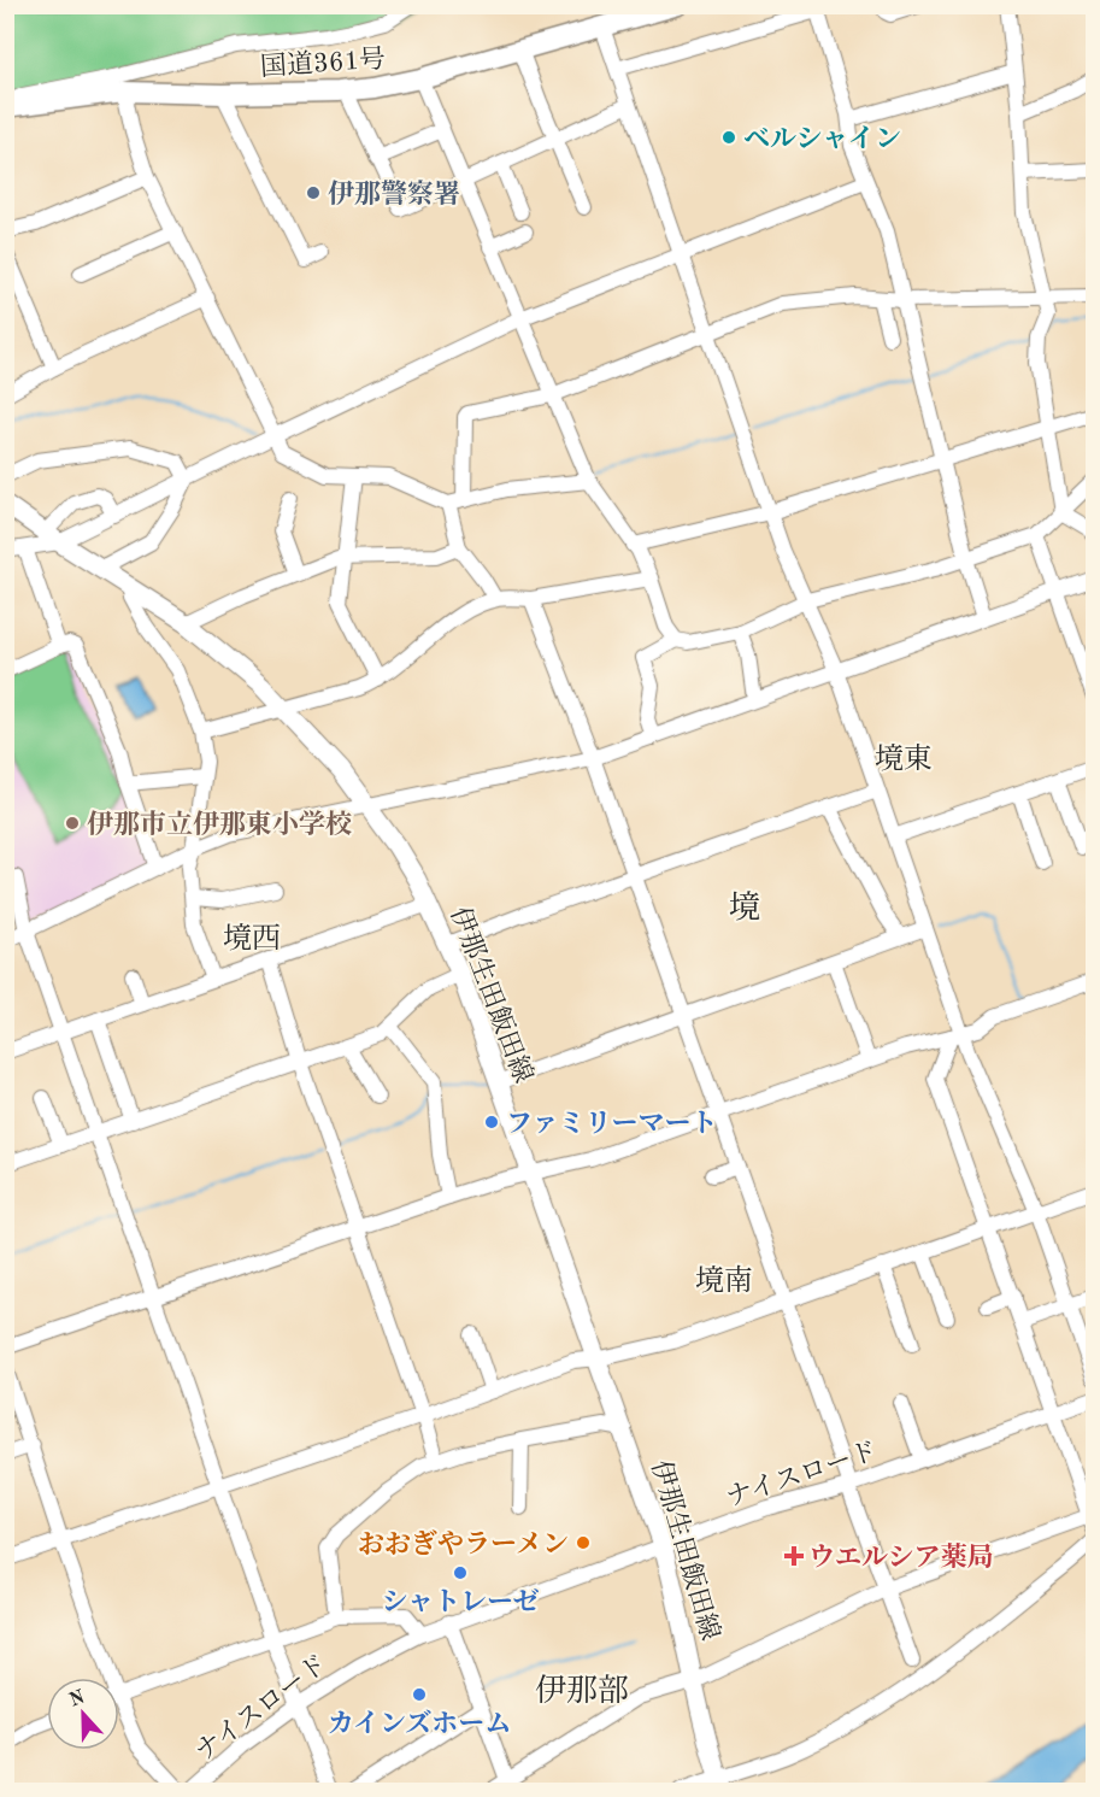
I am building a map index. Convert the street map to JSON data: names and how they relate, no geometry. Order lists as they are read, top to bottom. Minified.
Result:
{"streets":{"highway":["国道361号"],"main road":["伊那生田飯田線"],"street":["ナイスロード"]},"crossings":[["伊那生田飯田線","ナイスロード"]],"districts":["境東","境","境西","境南","伊那部"],"places":{"other":["ベルシャイン","伊那警察署","伊那市立伊那東小学校","ファミリーマート","おおぎやラーメン","シャトレーゼ","カインズホーム"],"health":["ウエルシア薬局"]},"north":"top"}
